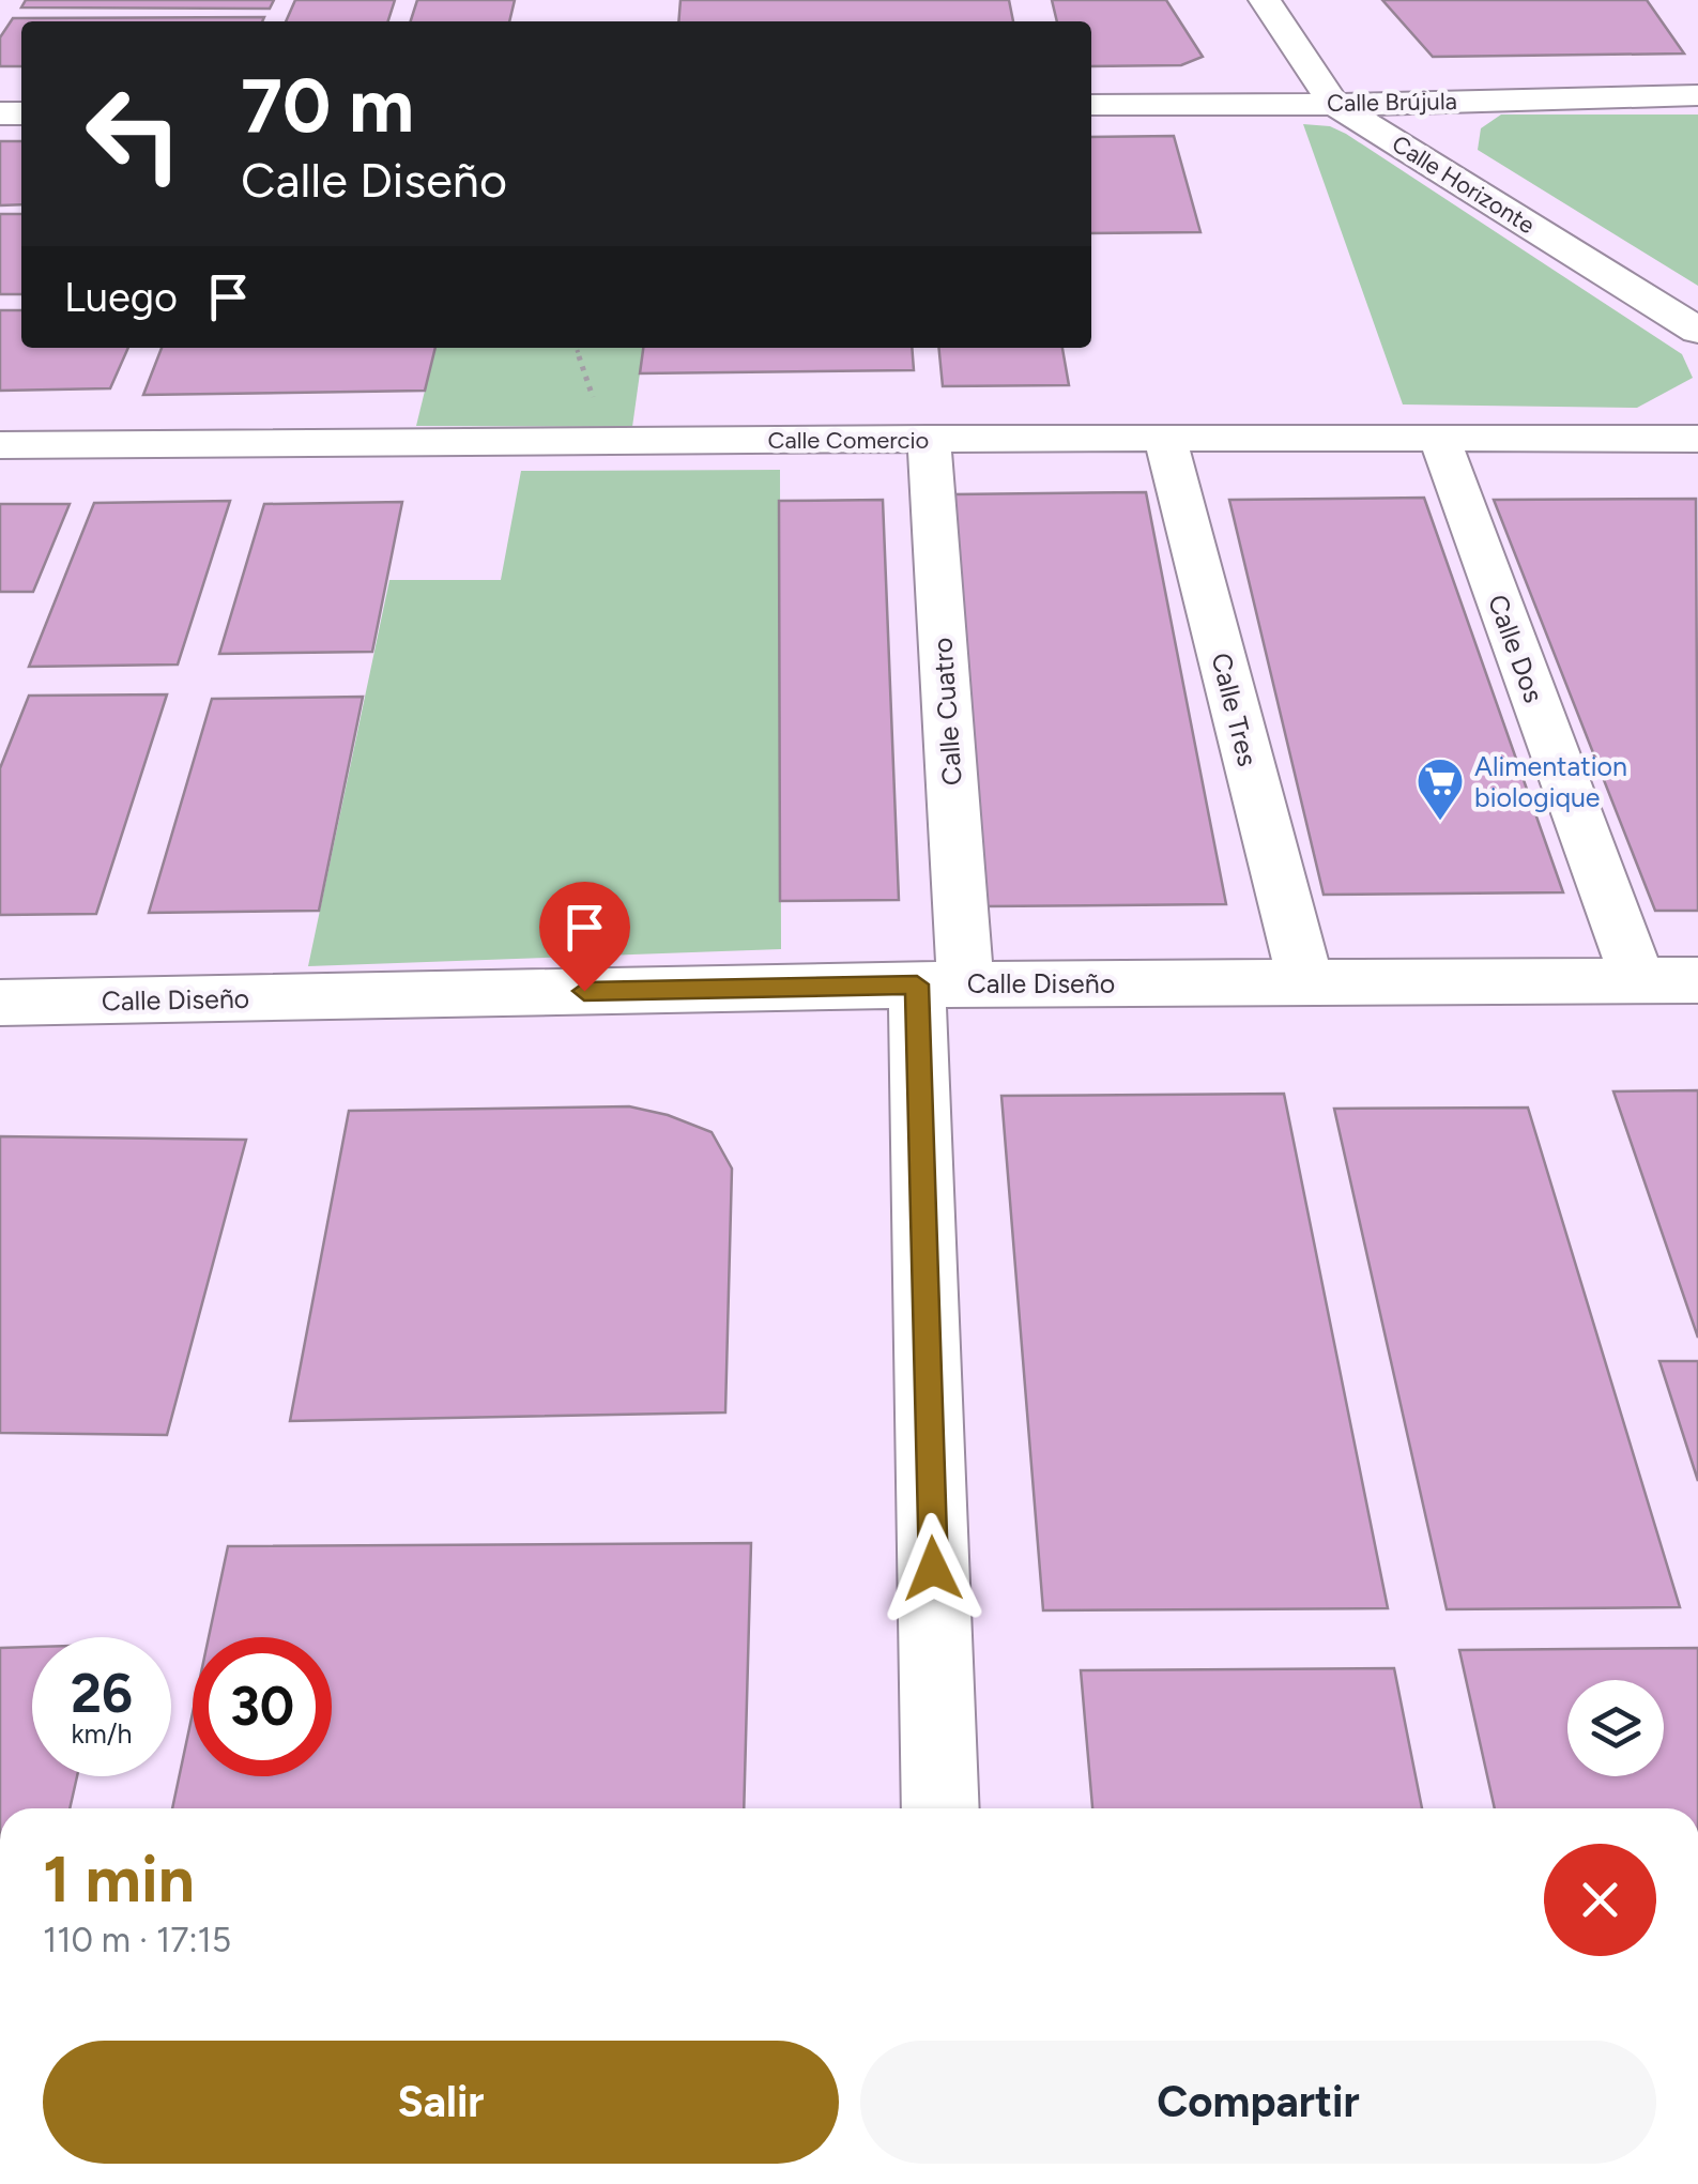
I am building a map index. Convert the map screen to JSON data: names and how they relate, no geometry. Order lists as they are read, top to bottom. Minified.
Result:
{"streets":{"street":["Calle Brújula","Calle Horizonte","Calle Comercio","Calle Dos","Calle Tres","Calle Cuatro","Calle Diseño"]},"crossings":[["Calle Brújula","Calle Horizonte"],["Calle Comercio","Calle Dos"],["Calle Comercio","Calle Tres"],["Calle Comercio","Calle Cuatro"],["Calle Dos","Calle Diseño"],["Calle Tres","Calle Diseño"],["Calle Cuatro","Calle Diseño"]],"places":{"supermarket":["Alimentation biologique"]},"page":{"turn":["70 m","Calle Diseño"],"then":"Luego","speed":"26 km/h","limit":"30","heading":["1 min","110 m · 17:15"],"buttons":["Salir","Compartir"]}}
